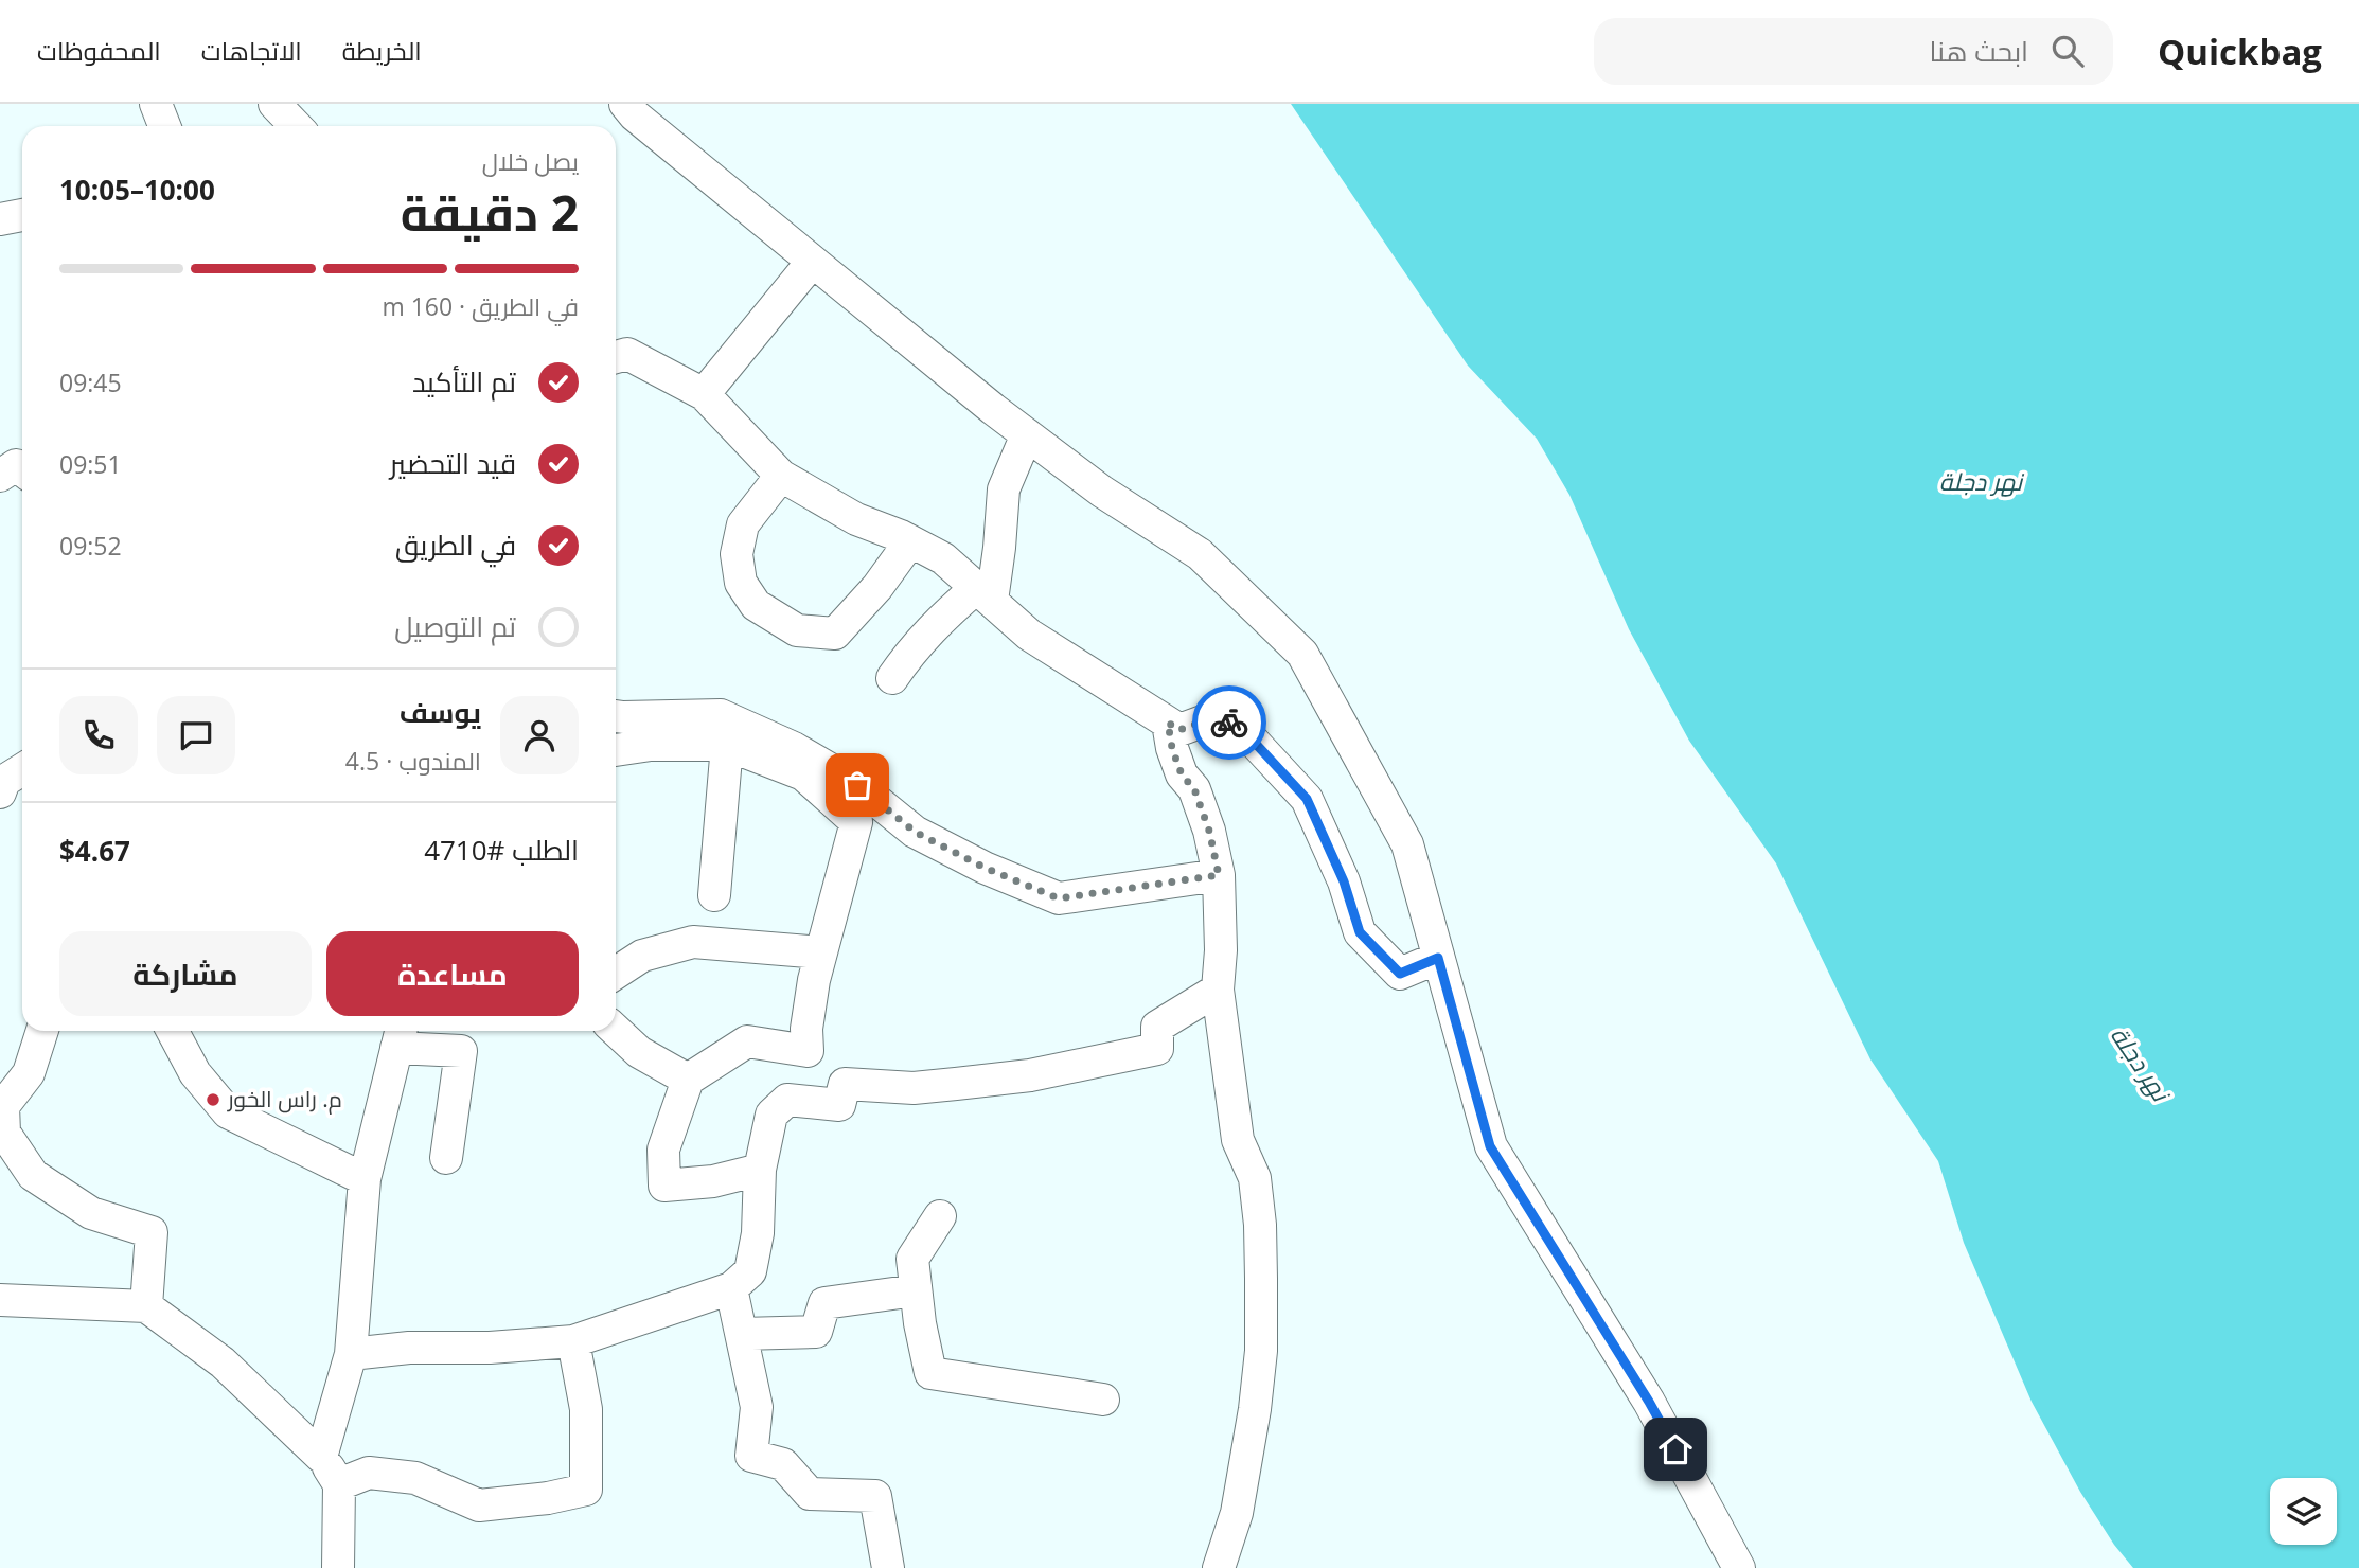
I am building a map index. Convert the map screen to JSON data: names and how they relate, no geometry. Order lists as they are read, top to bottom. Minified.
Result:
{"water":["نهر دجلة"],"places":["م. راس الخور"],"page":{"header":"Quickbag","search":"ابحث هنا","nav":["الخريطة","الاتجاهات","المحفوظات"],"heading":["2 دقيقة","يصل خلال","10:00–10:05"],"panel":["يوسف","المندوب · 4.5","الطلب #4710","$4.67"],"bar":"في الطريق · 160 m","list":[["تم التأكيد","09:45"],["قيد التحضير","09:51"],["في الطريق","09:52"],"تم التوصيل"],"buttons":["مساعدة","مشاركة"]}}
